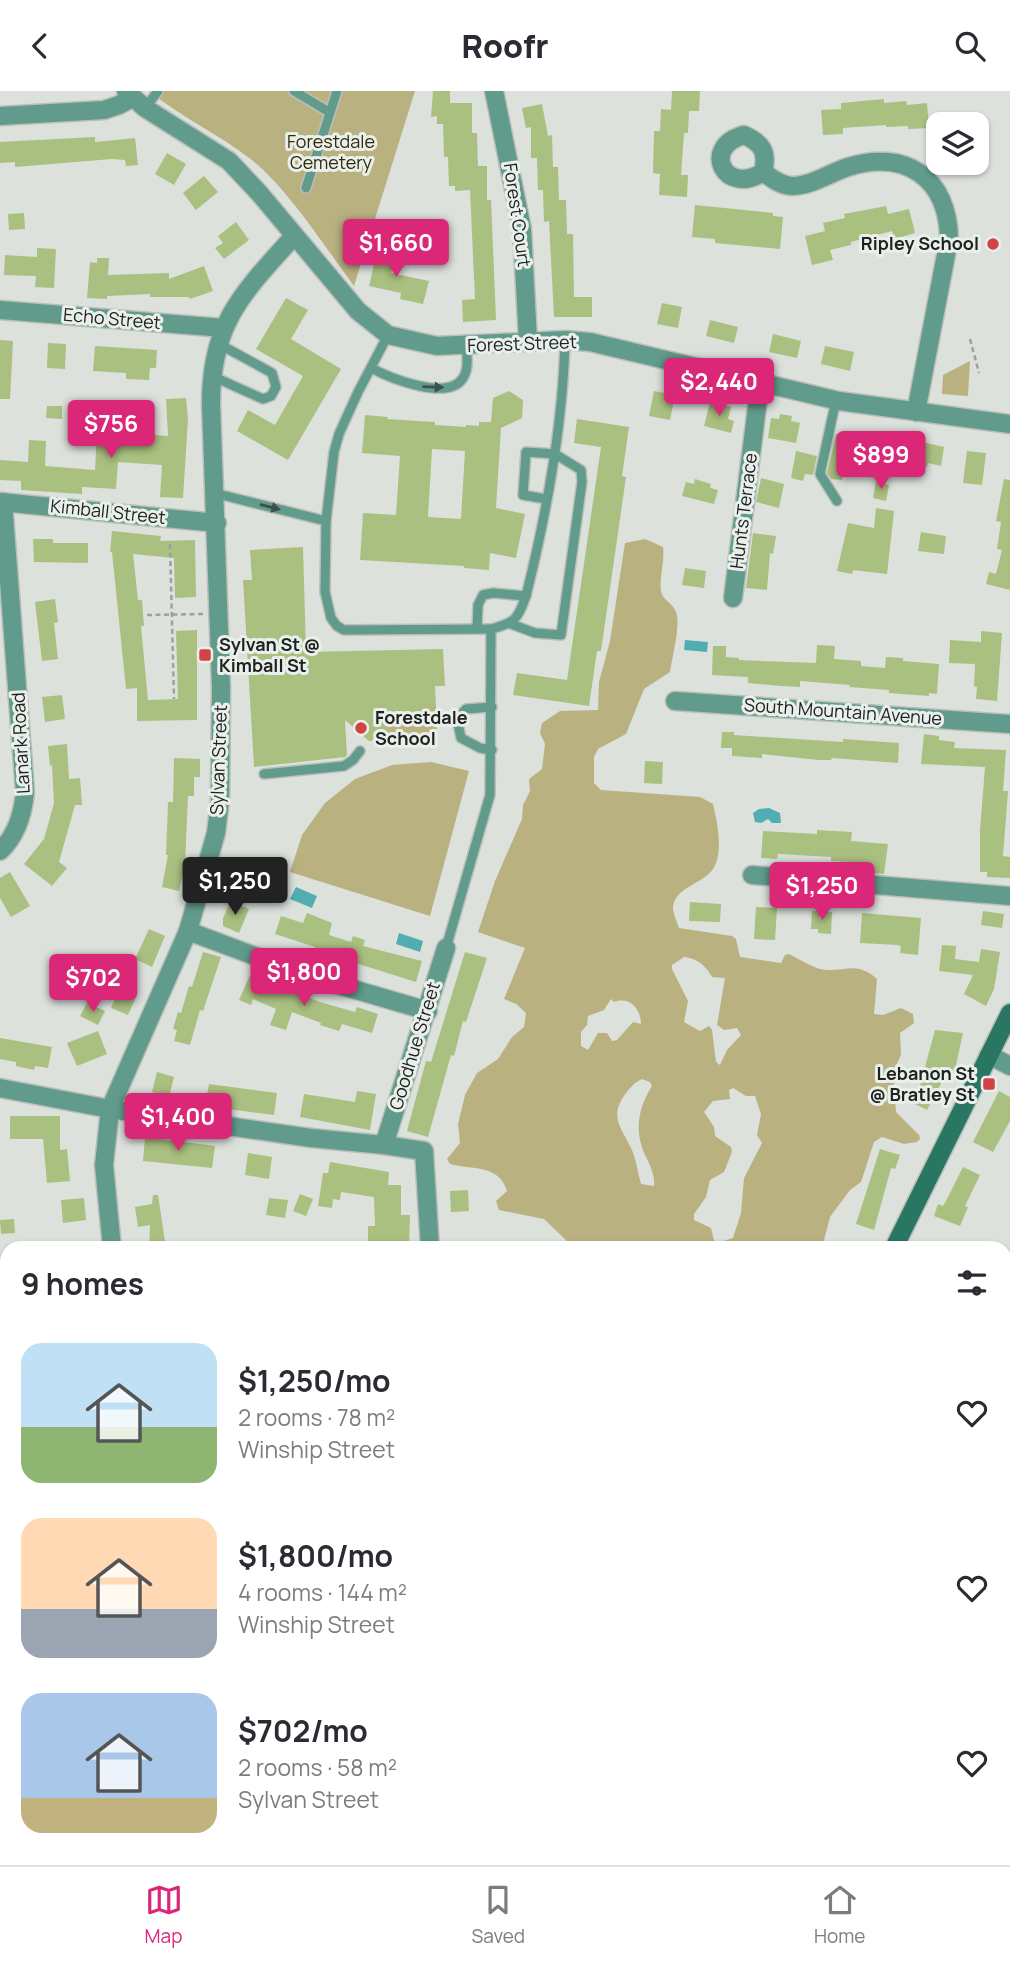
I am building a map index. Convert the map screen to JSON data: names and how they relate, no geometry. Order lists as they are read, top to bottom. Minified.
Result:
{"streets":{"street":["Forest Court","Echo Street","Forest Street","Hunts Terrace","Kimball Street","South Mountain Avenue","Lanark Road","Sylvan Street","Goodhue Street"]},"crossings":[["Forest Court","Forest Street"],["Echo Street","Sylvan Street"],["Forest Street","Hunts Terrace"],["Forest Street","Sylvan Street"],["Kimball Street","Lanark Road"],["Kimball Street","Sylvan Street"]],"parks":["Forestdale Cemetery"],"places":{"other":["Ripley School","Forestdale School"],"transit":["Sylvan St @ Kimball St","Lebanon St @ Bratley St"]},"page":{"header":"Roofr","price":["$1,660","$2,440","$756","$899","$1,250","$1,250","$1,800","$702","$1,400"],"heading":"9 homes","list":[{"name":"$1,250/mo","note":"2 rooms · 78 m² · Winship Street"},{"name":"$1,800/mo","note":"4 rooms · 144 m² · Winship Street"},{"name":"$702/mo","note":"2 rooms · 58 m² · Sylvan Street"}],"tabs":["Map","Saved","Home"]}}
